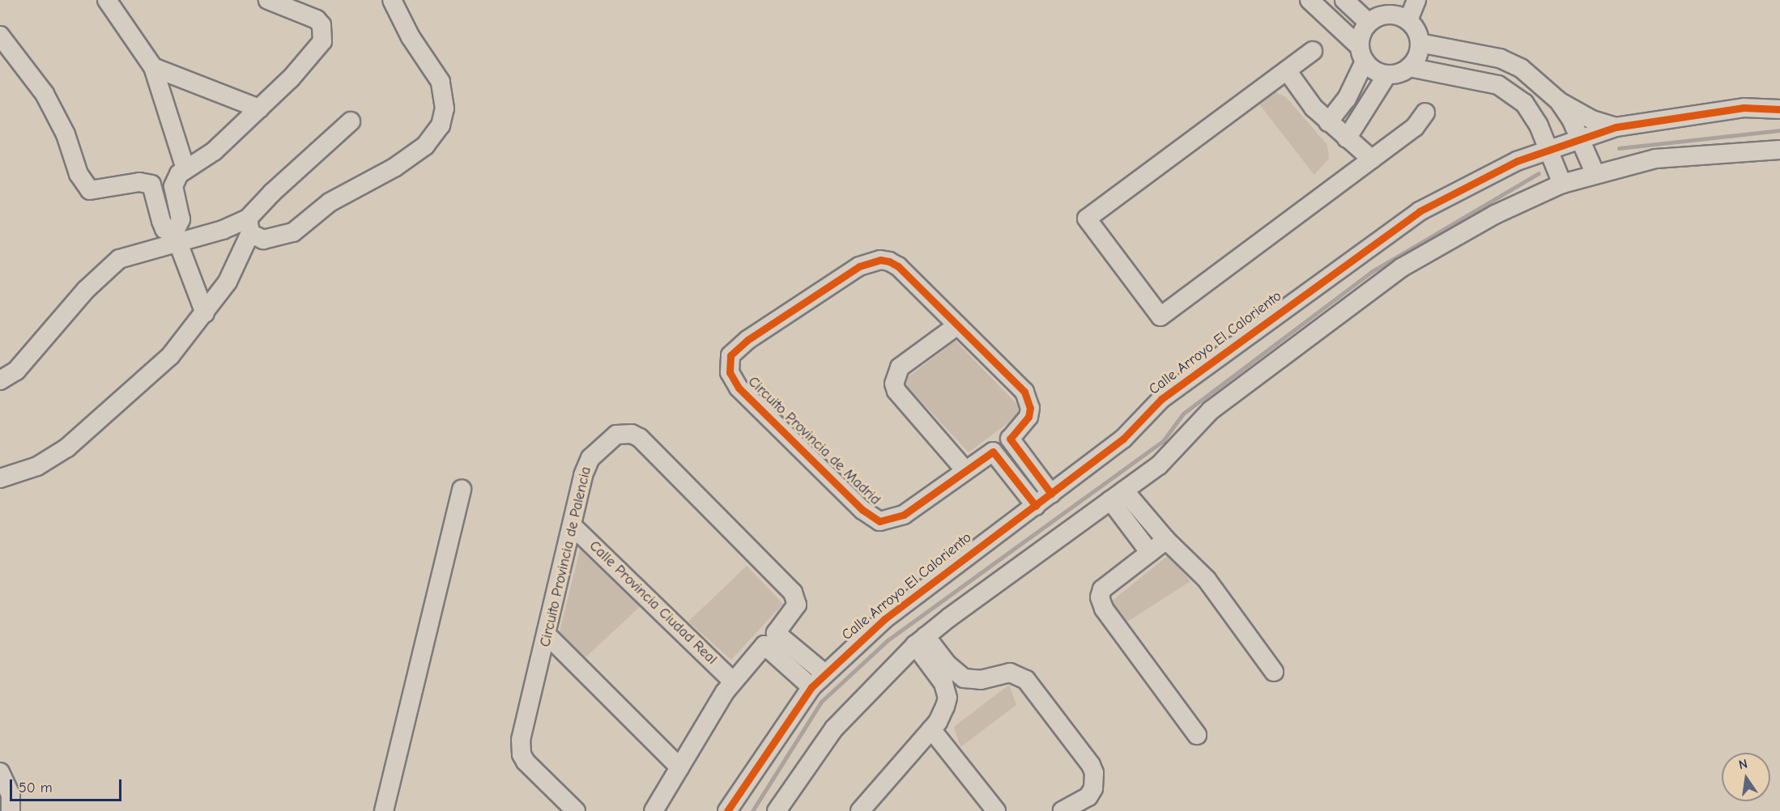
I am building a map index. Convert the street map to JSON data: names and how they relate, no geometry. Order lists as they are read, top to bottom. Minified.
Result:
{"streets":{"street":["Calle Arroyo El Caloriento","Circuito Provincia de Madrid","Circuito Provincia de Palencia","Calle Provincia Ciudad Real"]},"crossings":[["Circuito Provincia de Palencia","Calle Provincia Ciudad Real"]],"scale_bar":"50 m","north":"top"}
